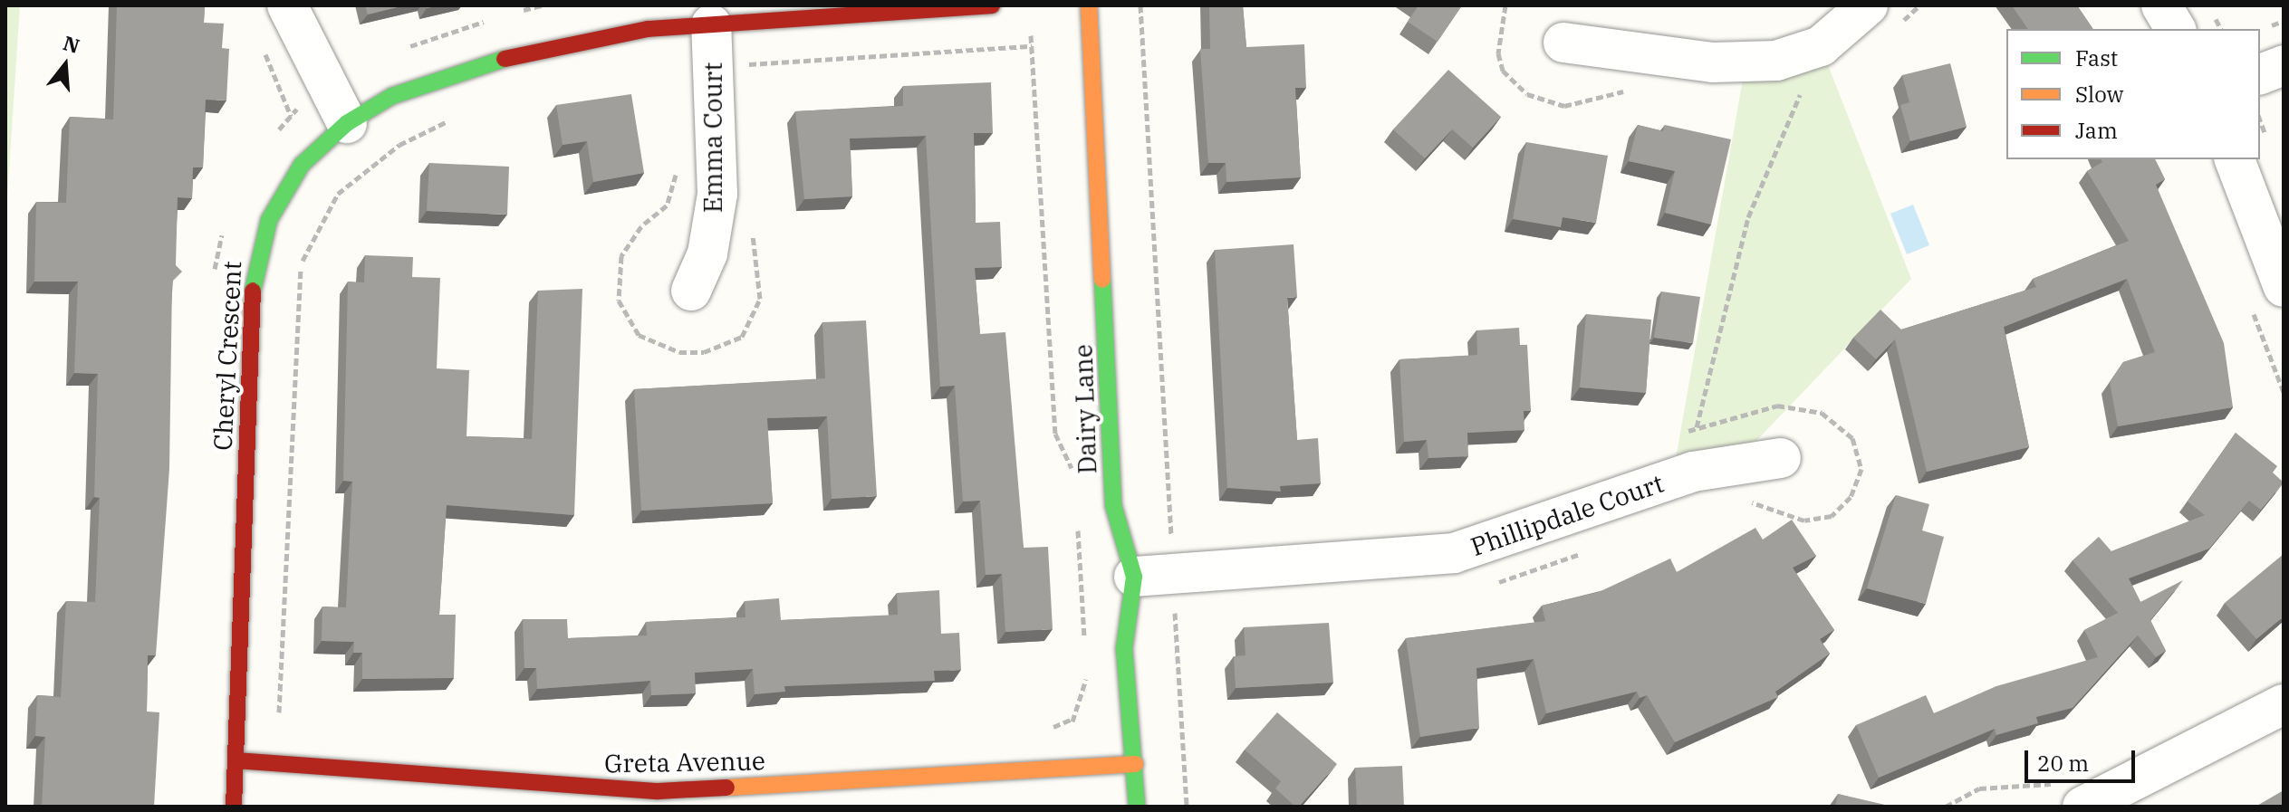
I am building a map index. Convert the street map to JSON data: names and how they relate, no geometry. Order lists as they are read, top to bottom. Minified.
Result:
{"streets":{"street":["Emma Court","Cheryl Crescent","Dairy Lane","Phillipdale Court","Greta Avenue"]},"crossings":[["Emma Court","Cheryl Crescent"],["Cheryl Crescent","Greta Avenue"],["Dairy Lane","Phillipdale Court"],["Dairy Lane","Greta Avenue"]],"legend":["Fast","Slow","Jam"],"scale_bar":"20 m","north":"top"}
